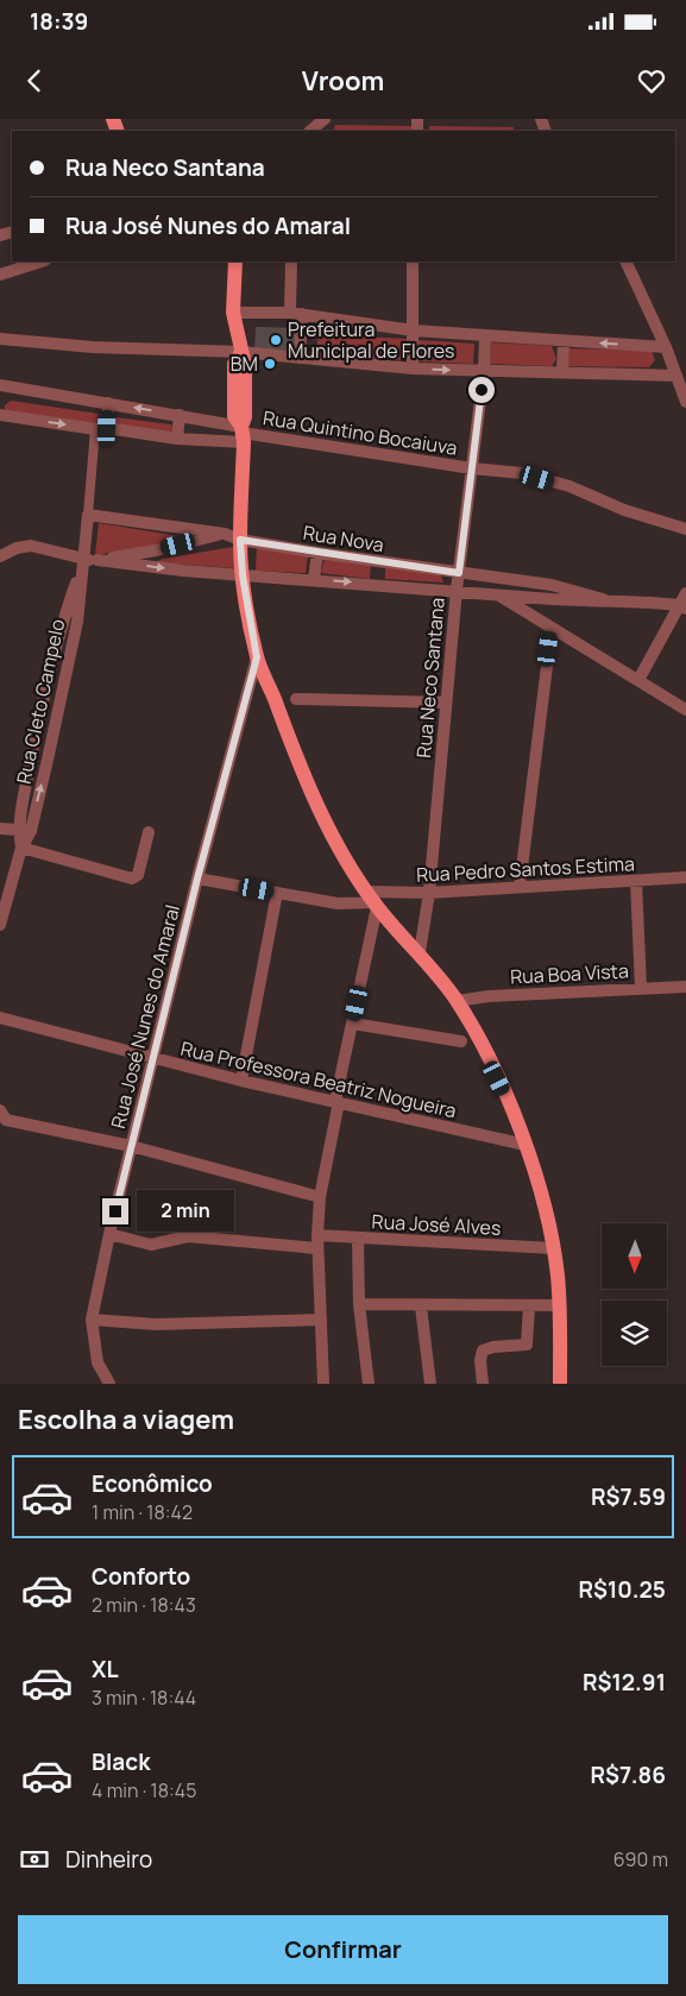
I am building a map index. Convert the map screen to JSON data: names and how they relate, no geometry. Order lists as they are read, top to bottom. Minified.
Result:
{"streets":{"street":["Rua Quintino Bocaiuva","Rua Nova","Rua Neco Santana","Rua Cleto Campelo","Rua Pedro Santos Estima","Rua Boa Vista","Rua José Nunes do Amaral","Rua Professora Beatriz Nogueira","Rua José Alves"]},"crossings":[["Rua Quintino Bocaiuva","Rua Neco Santana"],["Rua Nova","Rua Neco Santana"],["Rua Nova","Rua Cleto Campelo"],["Rua Neco Santana","Rua Pedro Santos Estima"],["Rua Pedro Santos Estima","Rua José Nunes do Amaral"],["Rua José Nunes do Amaral","Rua Professora Beatriz Nogueira"],["Rua José Nunes do Amaral","Rua José Alves"]],"places":["Prefeitura Municipal de Flores","BM"],"north":"bottom","page":{"status":"18:39","header":"Vroom","banner":["Rua Neco Santana","Rua José Nunes do Amaral"],"bubble":"2 min","heading":"Escolha a viagem","list":[{"name":"Econômico","note":"1 min · 18:42","value":"R$7.59"},{"name":"Conforto","note":"2 min · 18:43","value":"R$10.25"},{"name":"XL","note":"3 min · 18:44","value":"R$12.91"},{"name":"Black","note":"4 min · 18:45","value":"R$7.86"}],"pay":["Dinheiro","690 m"],"buttons":"Confirmar"}}
